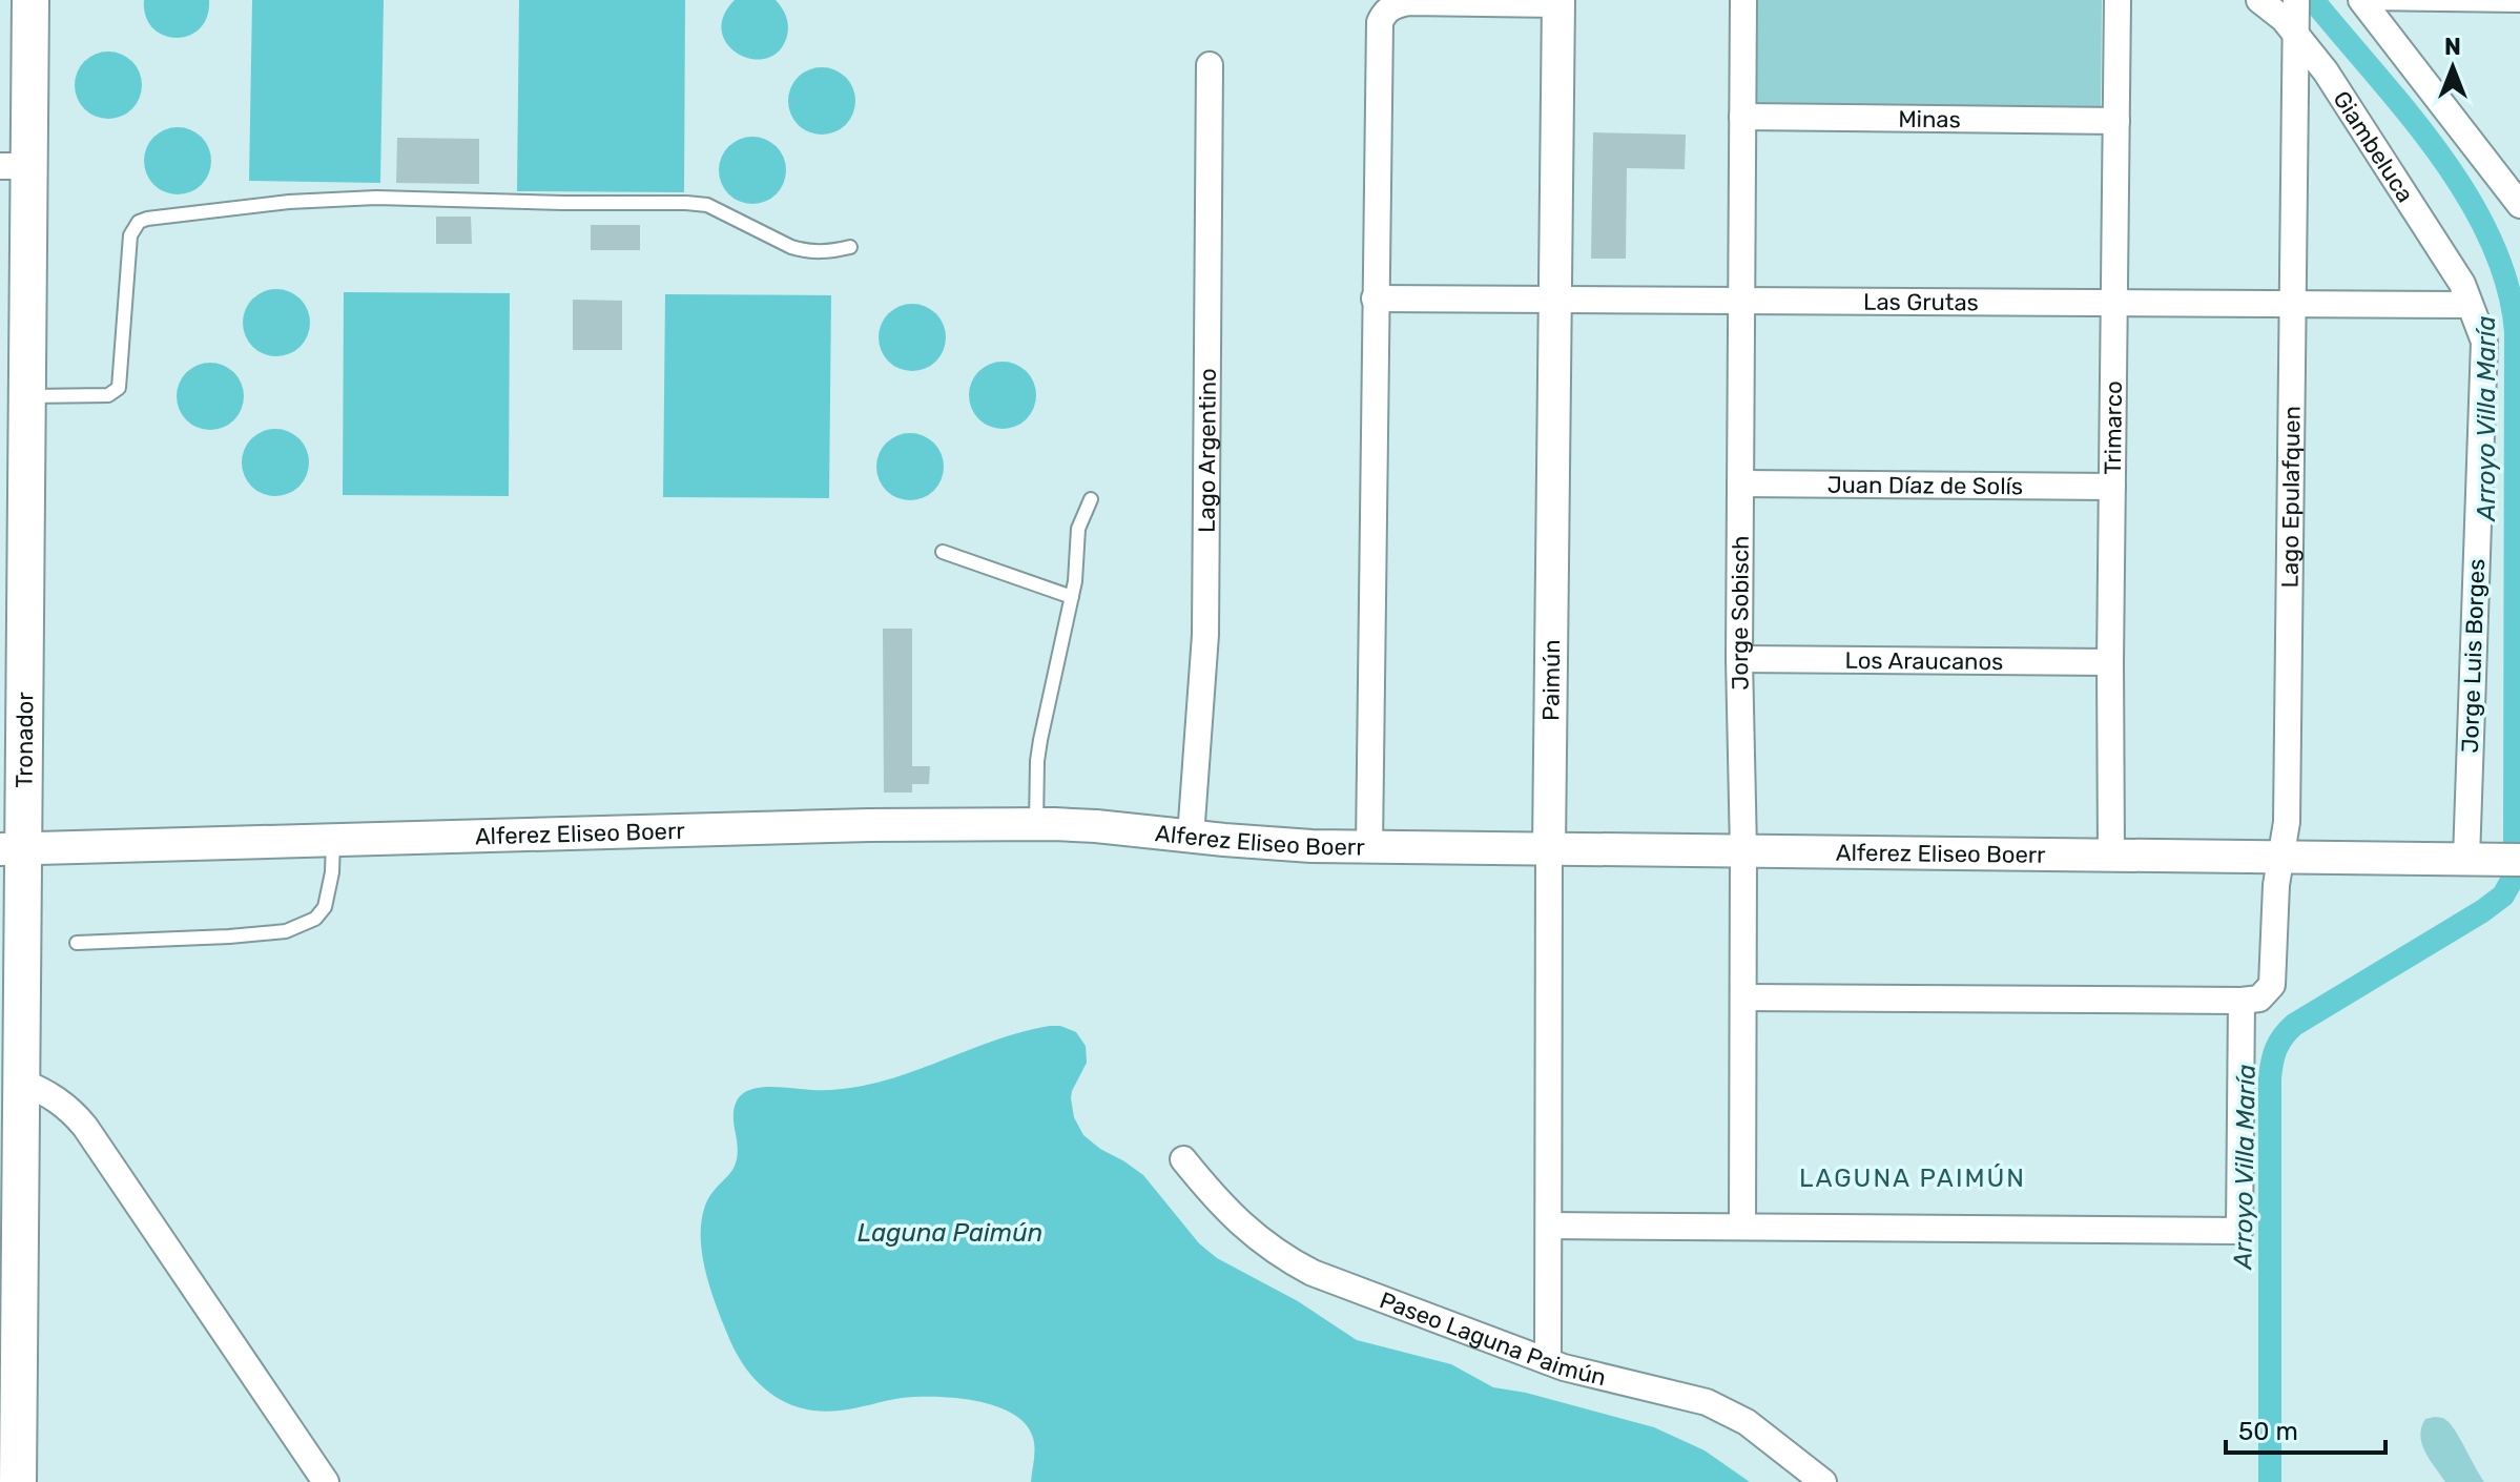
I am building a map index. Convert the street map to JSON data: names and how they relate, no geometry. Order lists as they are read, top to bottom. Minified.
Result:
{"streets":{"main road":["Tronador"],"street":["Minas","Giambeluca","Las Grutas","Trimarco","Lago Argentino","Juan Díaz de Solís","Lago Epulafquen","Jorge Sobisch","Jorge Luis Borges","Los Araucanos","Paimún","Alferez Eliseo Boerr","Paseo Laguna Paimún"]},"crossings":[["Minas","Trimarco"],["Minas","Jorge Sobisch"],["Giambeluca","Las Grutas"],["Giambeluca","Lago Epulafquen"],["Giambeluca","Jorge Luis Borges"],["Las Grutas","Trimarco"],["Las Grutas","Lago Epulafquen"],["Las Grutas","Jorge Sobisch"],["Las Grutas","Jorge Luis Borges"],["Las Grutas","Paimún"],["Trimarco","Juan Díaz de Solís"],["Trimarco","Los Araucanos"],["Trimarco","Alferez Eliseo Boerr"],["Lago Argentino","Alferez Eliseo Boerr"],["Juan Díaz de Solís","Jorge Sobisch"],["Lago Epulafquen","Alferez Eliseo Boerr"],["Jorge Sobisch","Los Araucanos"],["Jorge Sobisch","Alferez Eliseo Boerr"],["Jorge Luis Borges","Alferez Eliseo Boerr"],["Paimún","Alferez Eliseo Boerr"],["Paimún","Paseo Laguna Paimún"],["Tronador","Alferez Eliseo Boerr"]],"districts":["LAGUNA PAIMÚN"],"water":["Arroyo Villa María","Laguna Paimún"],"scale_bar":"50 m","north":"top"}
